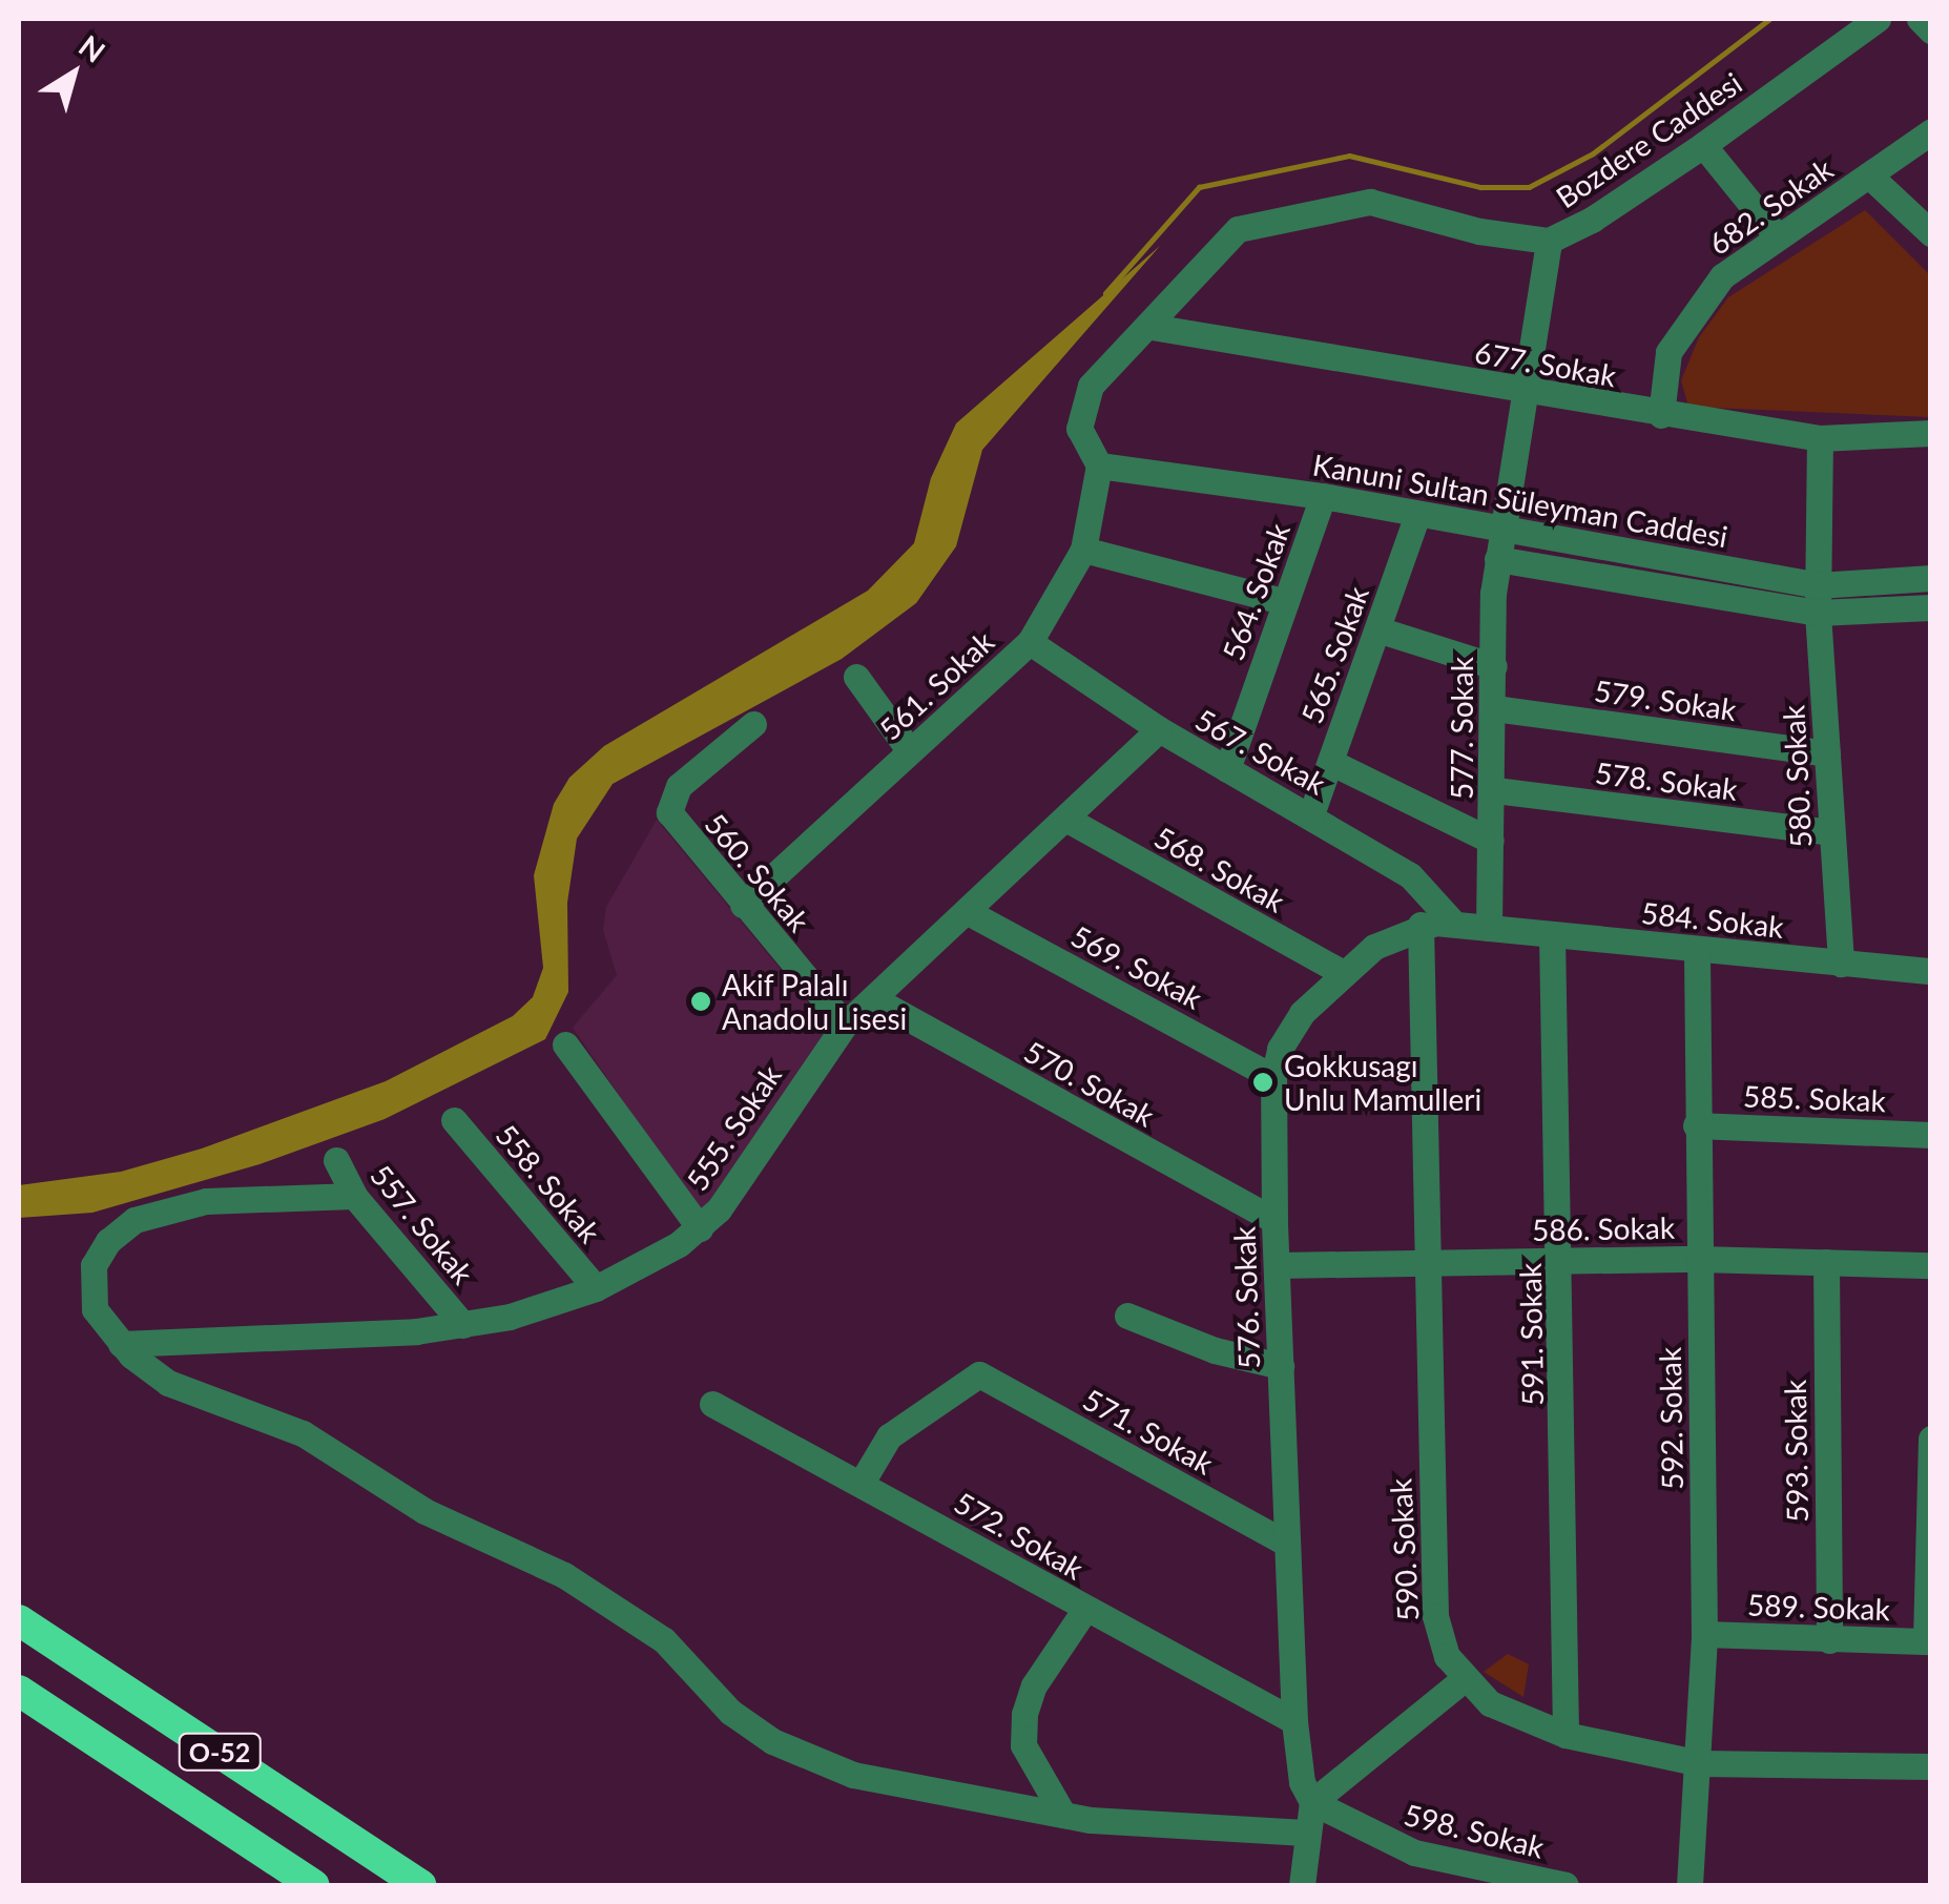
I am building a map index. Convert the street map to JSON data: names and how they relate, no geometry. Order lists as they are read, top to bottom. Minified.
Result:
{"streets":{"highway":["O-52"],"street":["Bozdere Caddesi","682. Sokak","677. Sokak","Kanuni Sultan Süleyman Caddesi","564. Sokak","565. Sokak","561. Sokak","579. Sokak","577. Sokak","567. Sokak","580. Sokak","578. Sokak","568. Sokak","560. Sokak","584. Sokak","569. Sokak","570. Sokak","585. Sokak","555. Sokak","558. Sokak","557. Sokak","586. Sokak","576. Sokak","591. Sokak","592. Sokak","571. Sokak","593. Sokak","572. Sokak","590. Sokak","589. Sokak","598. Sokak"]},"crossings":[["Bozdere Caddesi","677. Sokak"],["Bozdere Caddesi","Kanuni Sultan Süleyman Caddesi"],["Bozdere Caddesi","561. Sokak"],["Bozdere Caddesi","577. Sokak"],["682. Sokak","677. Sokak"],["677. Sokak","577. Sokak"],["677. Sokak","580. Sokak"],["Kanuni Sultan Süleyman Caddesi","564. Sokak"],["Kanuni Sultan Süleyman Caddesi","565. Sokak"],["Kanuni Sultan Süleyman Caddesi","561. Sokak"],["Kanuni Sultan Süleyman Caddesi","577. Sokak"],["Kanuni Sultan Süleyman Caddesi","580. Sokak"],["564. Sokak","567. Sokak"],["565. Sokak","567. Sokak"],["561. Sokak","567. Sokak"],["561. Sokak","560. Sokak"],["579. Sokak","577. Sokak"],["579. Sokak","580. Sokak"],["577. Sokak","578. Sokak"],["577. Sokak","584. Sokak"],["577. Sokak","576. Sokak"],["567. Sokak","555. Sokak"],["567. Sokak","576. Sokak"],["580. Sokak","578. Sokak"],["580. Sokak","584. Sokak"],["568. Sokak","555. Sokak"],["568. Sokak","576. Sokak"],["560. Sokak","555. Sokak"],["584. Sokak","576. Sokak"],["584. Sokak","591. Sokak"],["584. Sokak","592. Sokak"],["569. Sokak","555. Sokak"],["569. Sokak","576. Sokak"],["570. Sokak","555. Sokak"],["570. Sokak","576. Sokak"],["585. Sokak","592. Sokak"],["555. Sokak","558. Sokak"],["555. Sokak","557. Sokak"],["586. Sokak","576. Sokak"],["586. Sokak","591. Sokak"],["586. Sokak","592. Sokak"],["586. Sokak","593. Sokak"],["586. Sokak","590. Sokak"],["576. Sokak","571. Sokak"],["576. Sokak","572. Sokak"],["576. Sokak","590. Sokak"],["576. Sokak","598. Sokak"],["591. Sokak","590. Sokak"],["592. Sokak","590. Sokak"],["592. Sokak","589. Sokak"],["571. Sokak","572. Sokak"],["593. Sokak","589. Sokak"]],"places":["Akif Palalı Anadolu Lisesi","Gokkusagı Unlu Mamulleri"],"north":"top right"}
